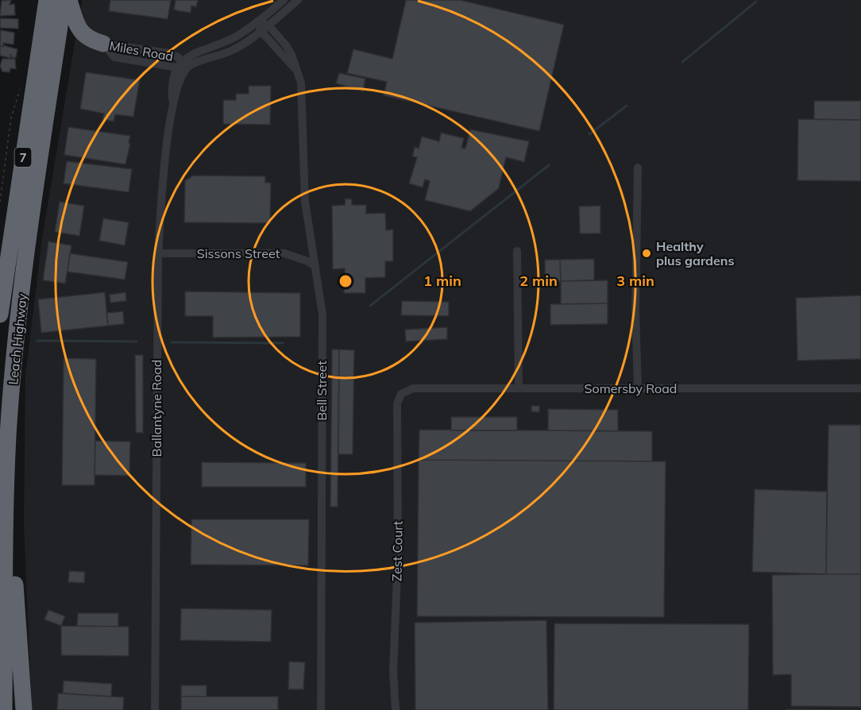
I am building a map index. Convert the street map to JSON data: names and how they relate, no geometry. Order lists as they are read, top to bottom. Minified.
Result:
{"streets":{"highway":["7","Leach Highway"],"street":["Miles Road","Sissons Street","Somersby Road","Bell Street","Ballantyne Road","Zest Court"]},"crossings":[["Miles Road","Bell Street"],["Miles Road","Ballantyne Road"],["Sissons Street","Bell Street"],["Sissons Street","Ballantyne Road"],["Somersby Road","Zest Court"]],"places":["Healthy plus gardens"],"rings":["1 min","2 min","3 min"]}
